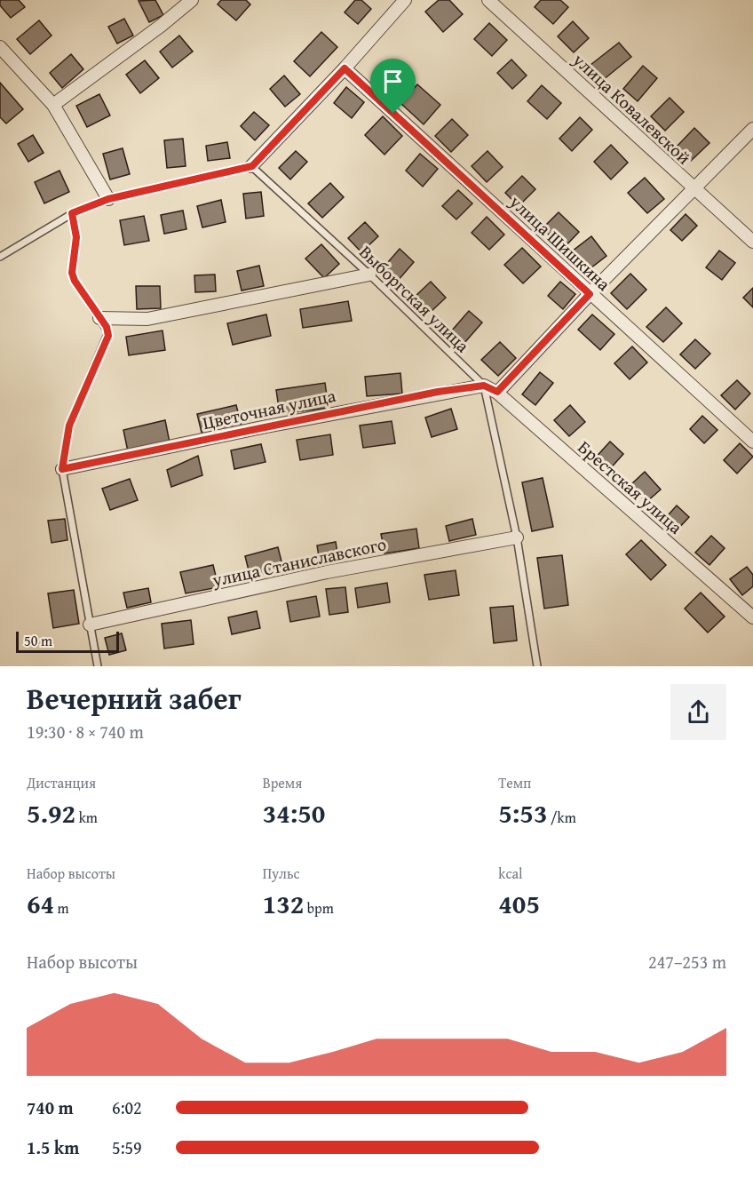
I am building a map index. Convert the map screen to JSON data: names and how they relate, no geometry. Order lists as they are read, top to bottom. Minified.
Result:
{"streets":{"street":["улица Ковалевской","улица Шишкина","Цветочная улица","Брестская улица","улица Станиславского"],"lane":["Выборгская улица"]},"crossings":[["Выборгская улица","Цветочная улица"],["Выборгская улица","Брестская улица"],["Цветочная улица","Брестская улица"]],"scale_bar":"50 m","page":{"scale":"50 m","heading":["Вечерний забег","19:30 · 8 × 740 m"],"stats":[["Дистанция","5.92 km"],["Время","34:50"],["Темп","5:53 /km"],["Набор высоты","64 m"],["Пульс","132 bpm"],["kcal","405"]],"chart":["Набор высоты","247–253 m"],"list":[{"name":"740 m","note":"6:02"},{"name":"1.5 km","note":"5:59"}]}}
